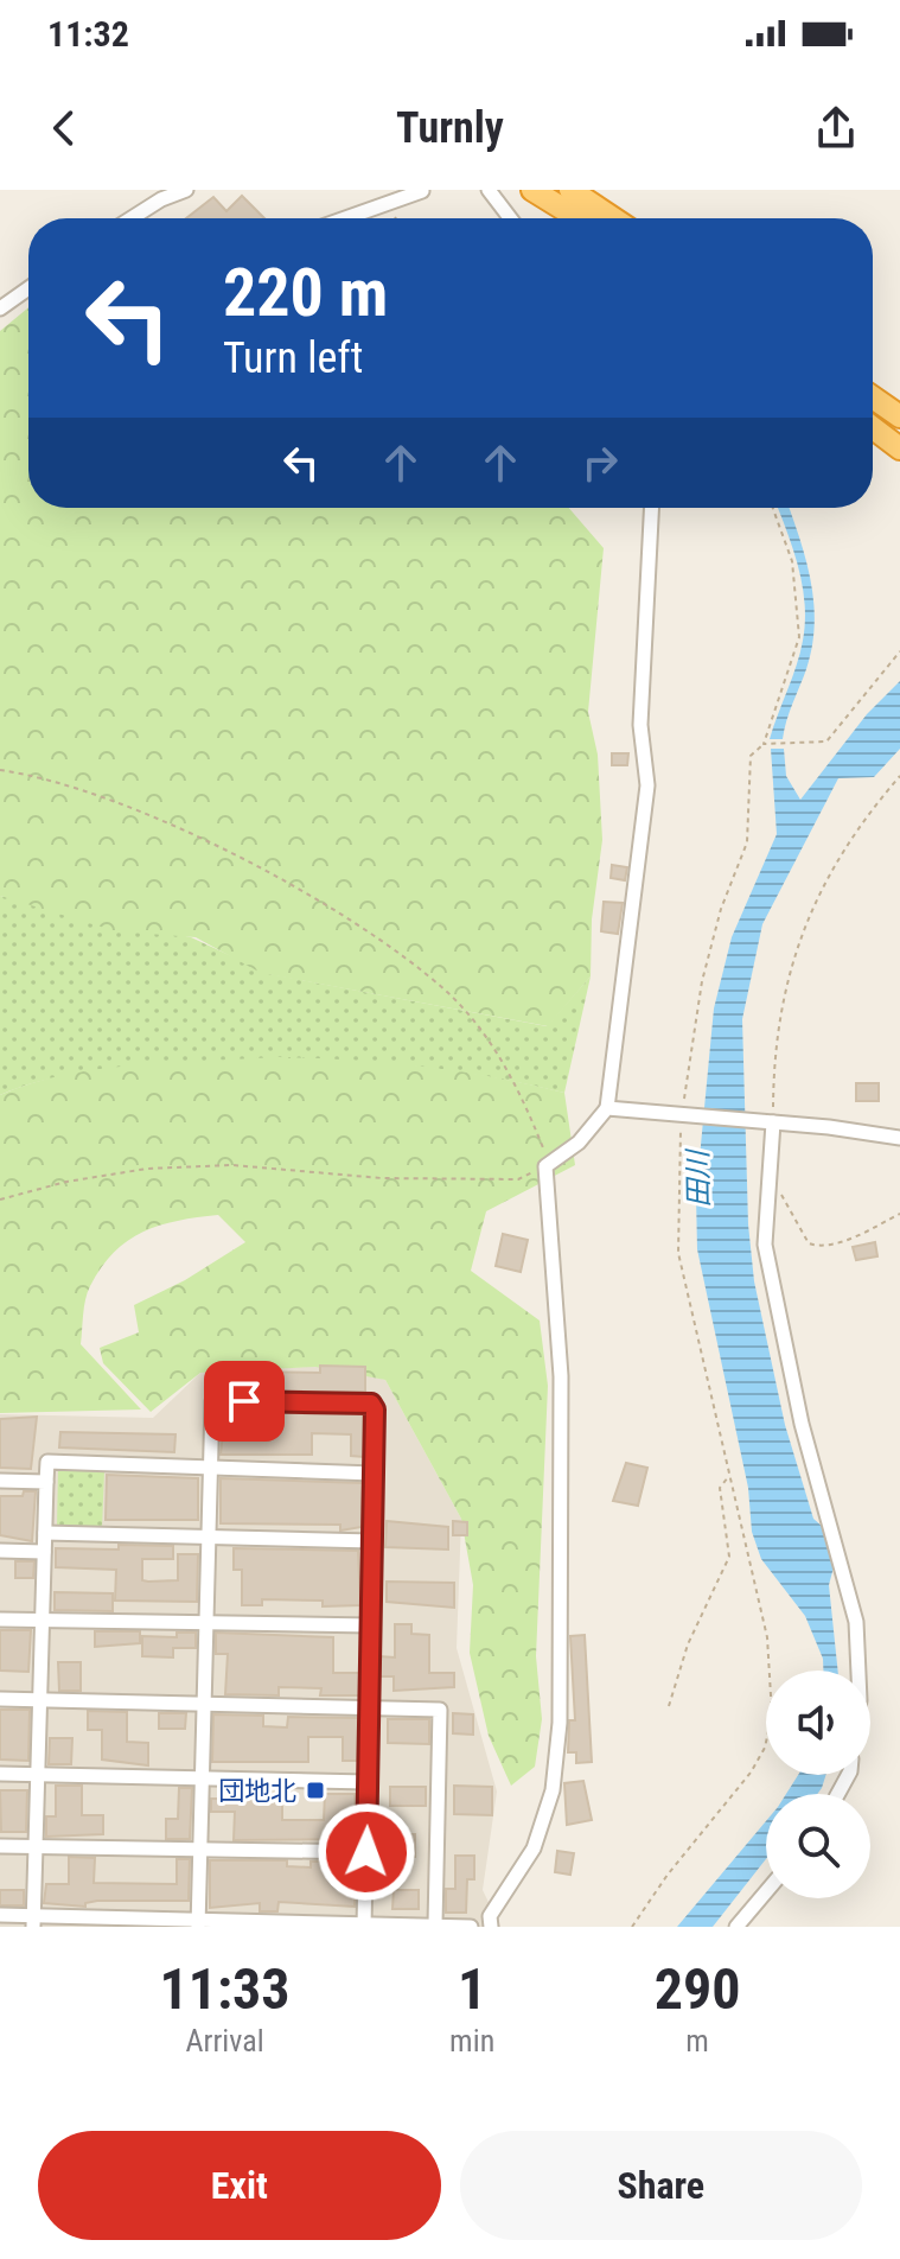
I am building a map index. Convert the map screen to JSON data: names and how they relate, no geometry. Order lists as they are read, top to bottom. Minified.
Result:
{"water":["田川"],"places":{"transit":["団地北"]},"page":{"status":"11:32","header":"Turnly","turn":["220 m","Turn left"],"eta":["11:33","Arrival","1","min","290","m"],"buttons":["Exit","Share"]}}
